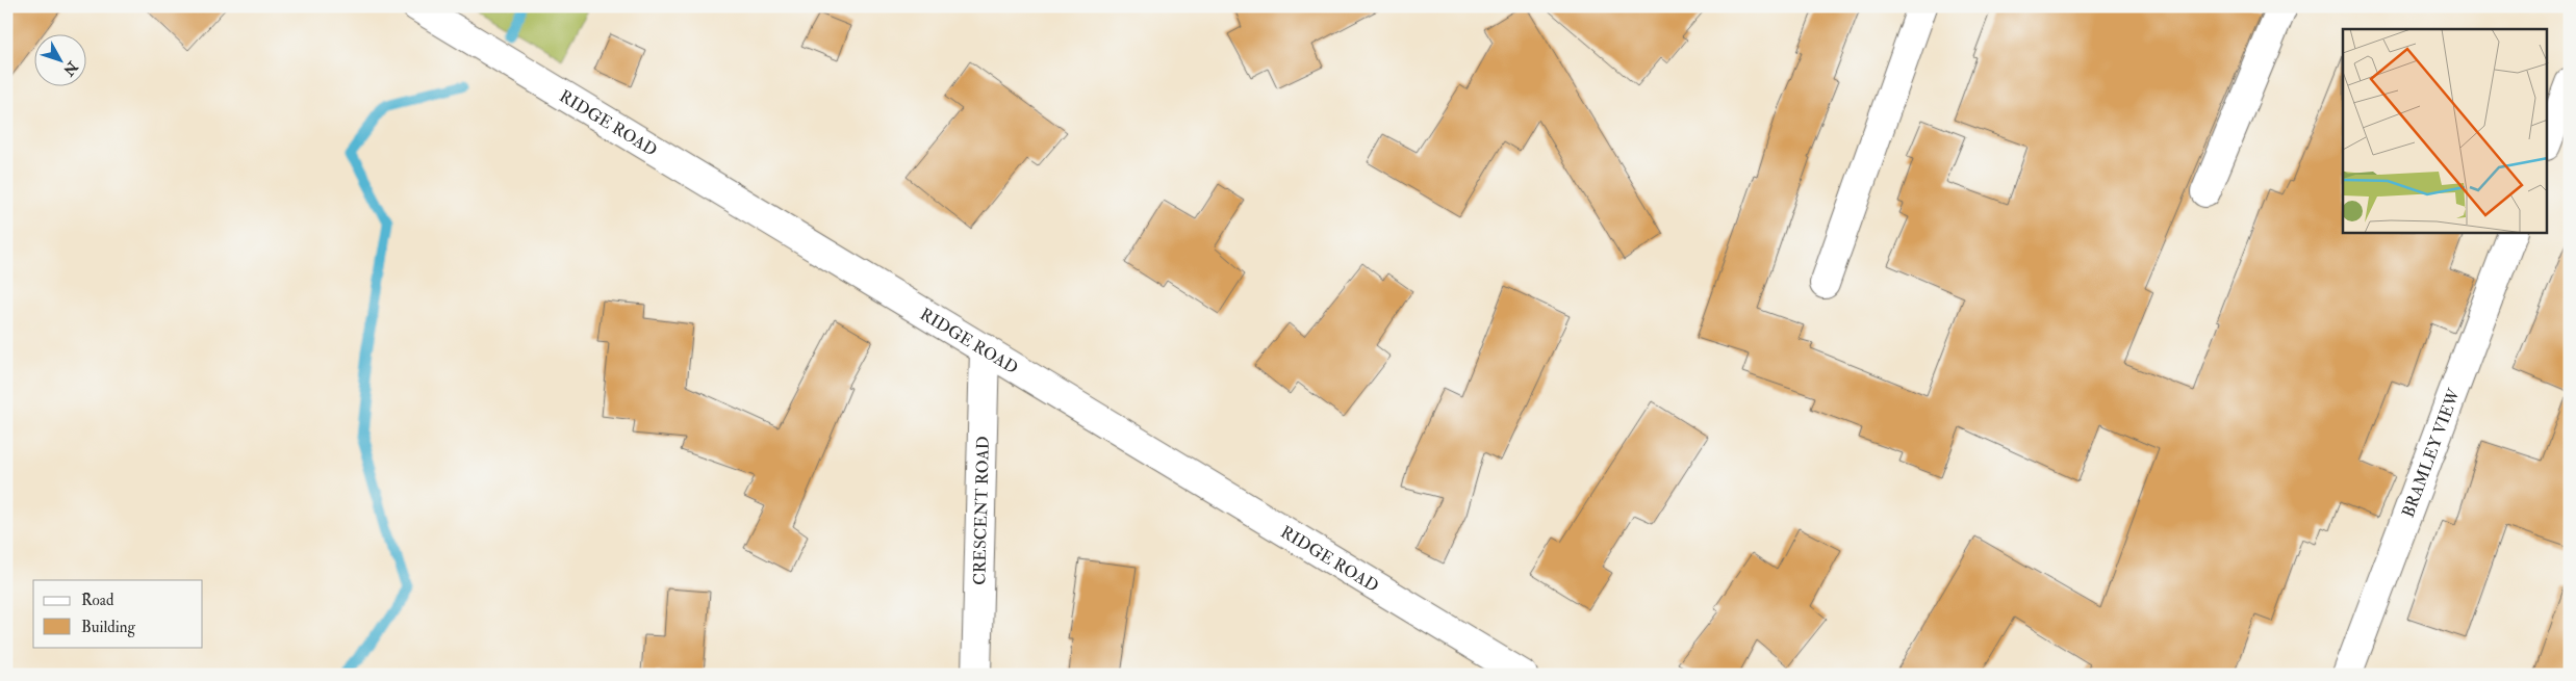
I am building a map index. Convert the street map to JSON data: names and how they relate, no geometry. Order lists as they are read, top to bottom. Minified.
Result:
{"streets":{"street":["RIDGE ROAD","BRAMLEY VIEW","CRESCENT ROAD"]},"crossings":[["RIDGE ROAD","CRESCENT ROAD"]],"legend":["Road","Building"],"north":"bottom right"}
